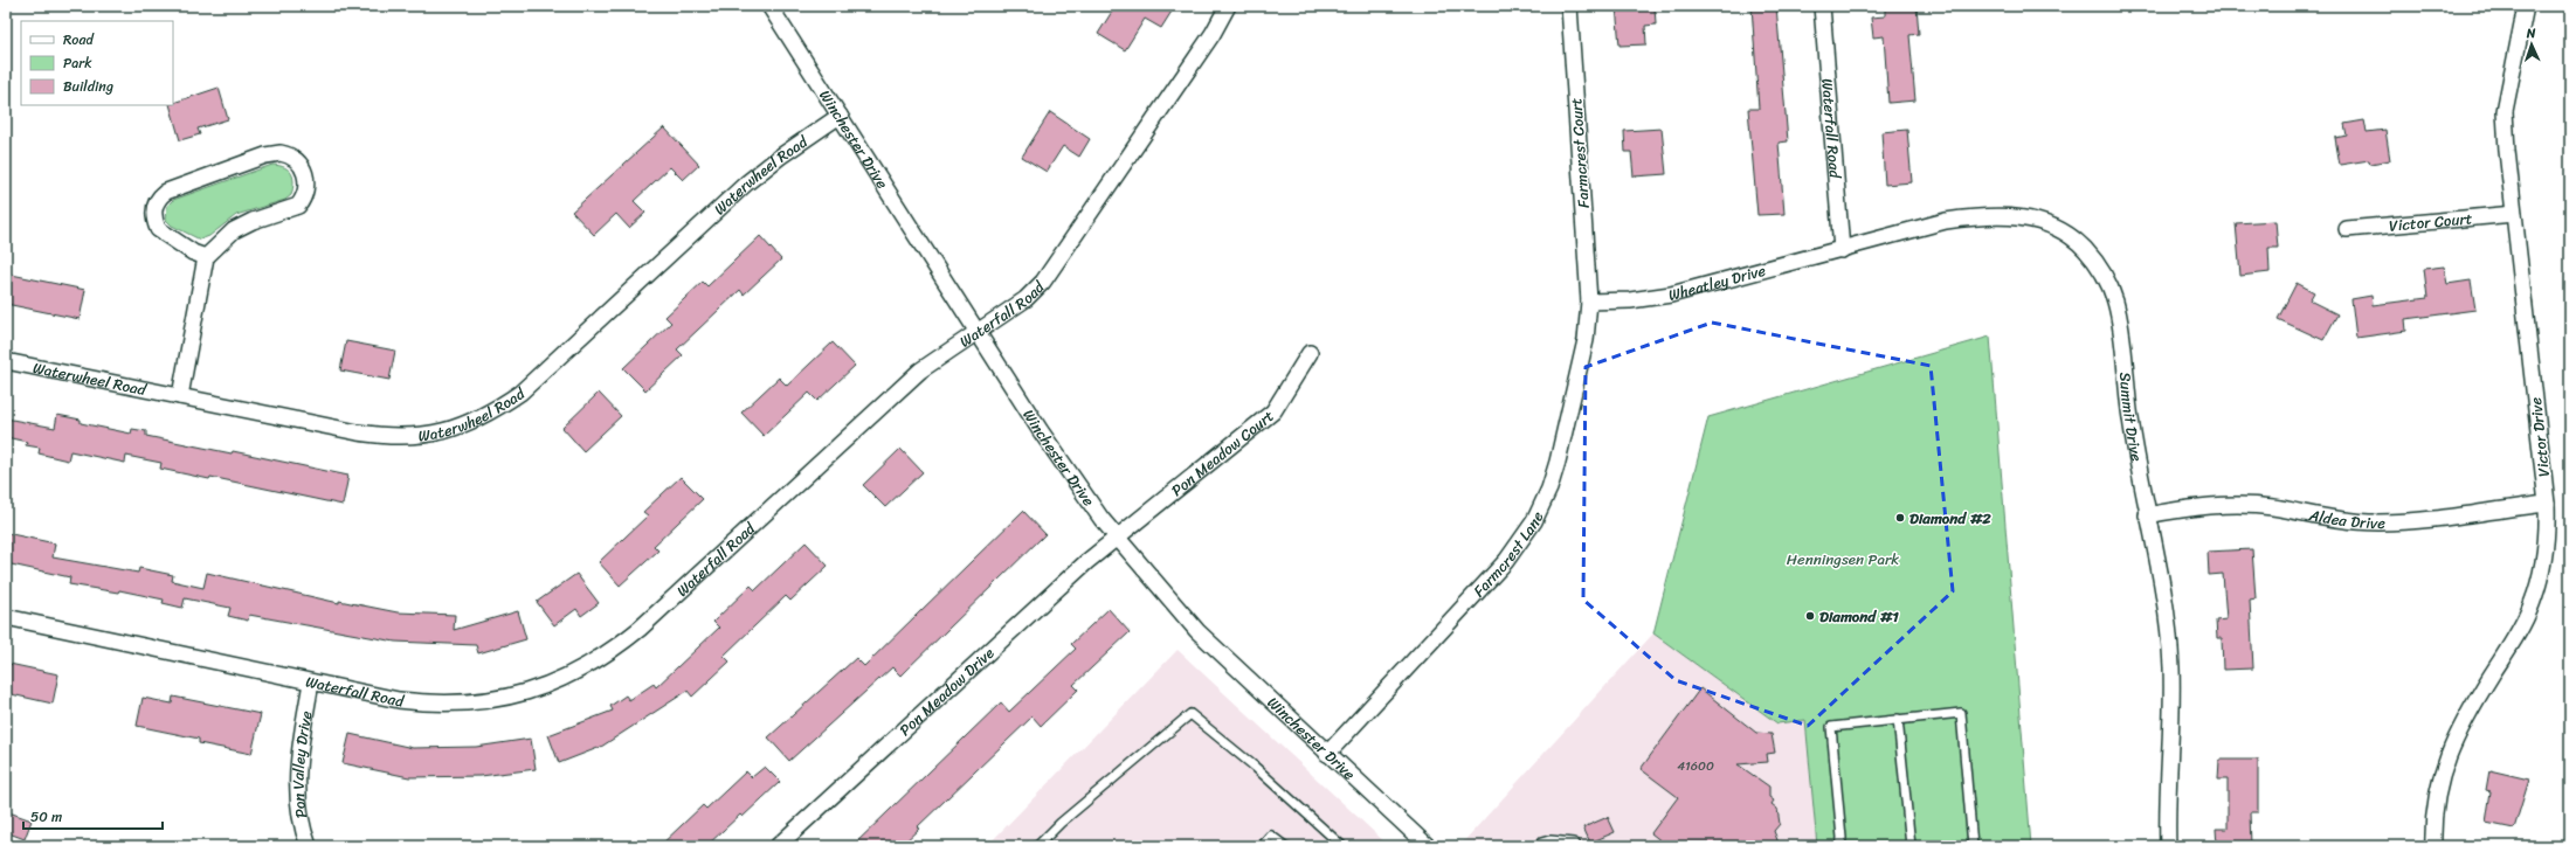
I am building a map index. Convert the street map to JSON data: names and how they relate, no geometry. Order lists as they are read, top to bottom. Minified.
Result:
{"streets":{"street":["Waterfall Road","Winchester Drive","Farmcrest Court","Waterwheel Road","Victor Court","Wheatley Drive","Summit Drive","Victor Drive","Pon Meadow Court","Aldea Drive","Farmcrest Lane","Pon Meadow Drive","Pon Valley Drive"]},"crossings":[["Waterfall Road","Winchester Drive"],["Waterfall Road","Wheatley Drive"],["Waterfall Road","Summit Drive"],["Waterfall Road","Pon Valley Drive"],["Winchester Drive","Waterwheel Road"],["Winchester Drive","Pon Meadow Court"],["Winchester Drive","Farmcrest Lane"],["Winchester Drive","Pon Meadow Drive"],["Farmcrest Court","Wheatley Drive"],["Farmcrest Court","Farmcrest Lane"],["Victor Court","Victor Drive"],["Wheatley Drive","Summit Drive"],["Wheatley Drive","Farmcrest Lane"],["Summit Drive","Aldea Drive"],["Victor Drive","Aldea Drive"],["Pon Meadow Court","Pon Meadow Drive"]],"parks":["Henningsen Park"],"places":["Diamond #2","Diamond #1"],"house_numbers":["41600"],"legend":["Road","Park","Building"],"scale_bar":"50 m","north":"top"}
